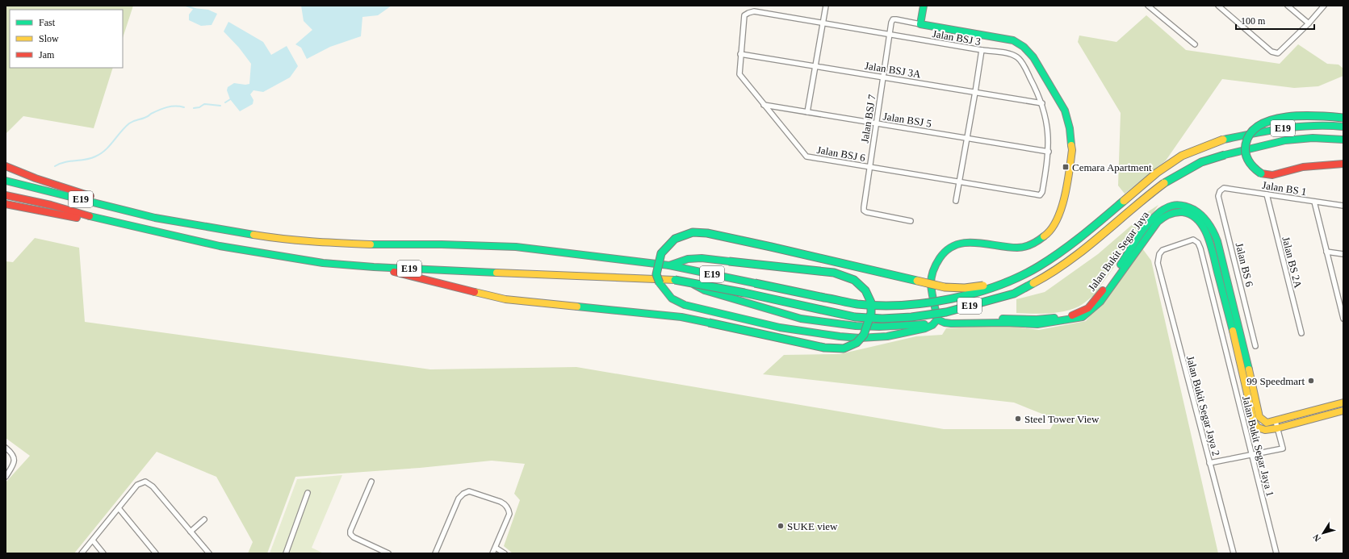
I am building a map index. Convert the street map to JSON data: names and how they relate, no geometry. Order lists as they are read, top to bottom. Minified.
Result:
{"streets":{"main road":["E19","Jalan Bukit Segar Jaya"],"street":["Jalan BSJ 3","Jalan BSJ 3A","Jalan BSJ 7","Jalan BSJ 5","Jalan BSJ 6","Jalan BS 1","Jalan BS 2A","Jalan BS 6","Jalan Bukit Segar Jaya 2","Jalan Bukit Segar Jaya 1"]},"crossings":[["Jalan BSJ 3","Jalan BSJ 3A"],["Jalan BSJ 3","Jalan BSJ 7"],["Jalan BSJ 3","Jalan BSJ 5"],["Jalan BSJ 3","Jalan BSJ 6"],["Jalan BSJ 3A","Jalan BSJ 7"],["Jalan BSJ 3A","Jalan BSJ 6"],["Jalan BSJ 7","Jalan BSJ 5"],["Jalan BSJ 7","Jalan BSJ 6"],["Jalan BSJ 5","Jalan BSJ 6"],["Jalan BS 1","Jalan BS 2A"],["Jalan BS 1","Jalan BS 6"],["Jalan Bukit Segar Jaya 2","Jalan Bukit Segar Jaya 1"]],"places":{"transit":["Cemara Apartment"],"other":["99 Speedmart","Steel Tower View","SUKE view"]},"legend":["Fast","Slow","Jam"],"scale_bar":"100 m","north":"bottom left"}
